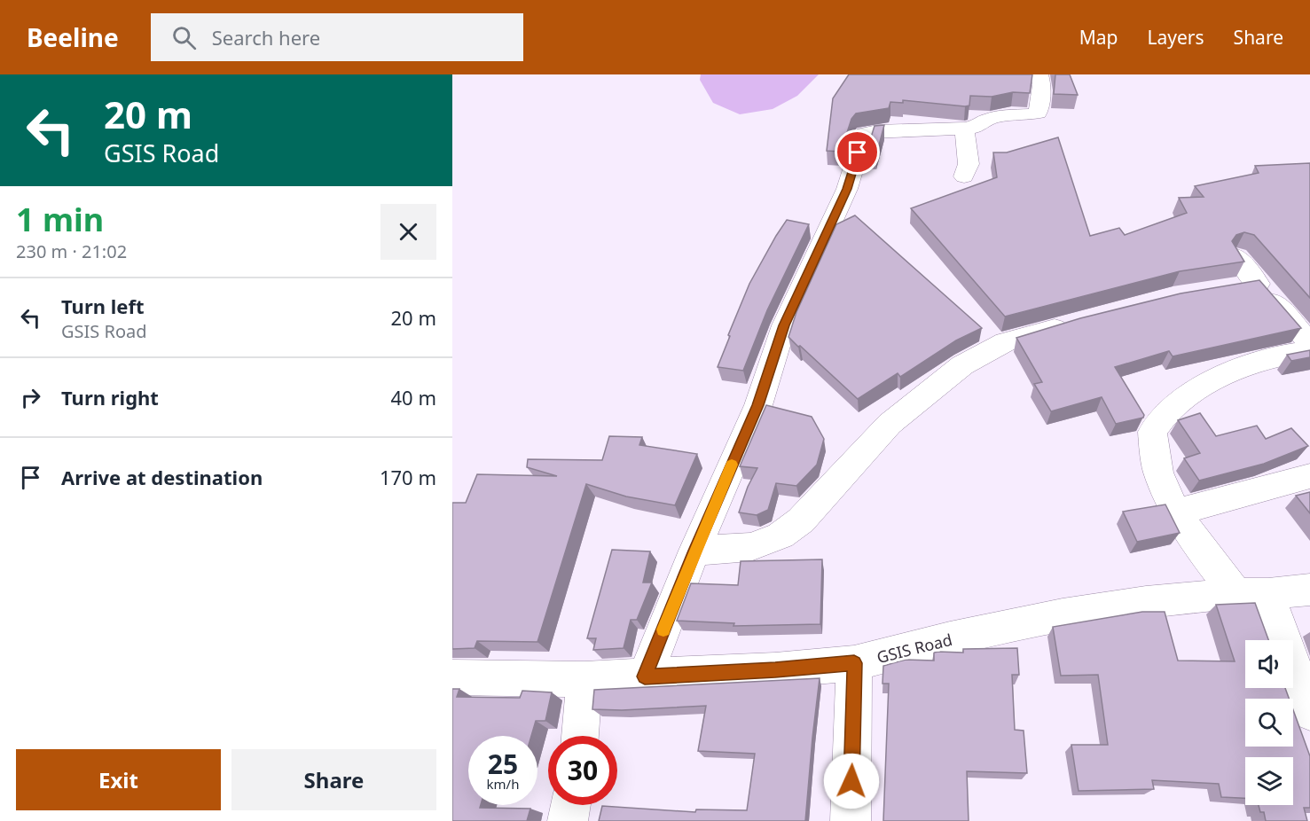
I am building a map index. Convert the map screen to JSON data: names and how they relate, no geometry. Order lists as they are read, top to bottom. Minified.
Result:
{"streets":{"street":["GSIS Road"]},"page":{"header":"Beeline","search":"Search here","nav":["Map","Layers","Share"],"turn":["20 m","GSIS Road"],"heading":["1 min","230 m · 21:02"],"list":[{"name":"Turn left","note":"GSIS Road","value":"20 m"},{"name":"Turn right","value":"40 m"},{"name":"Arrive at destination","value":"170 m"}],"speed":"25 km/h","limit":"30","buttons":["Exit","Share"]}}
